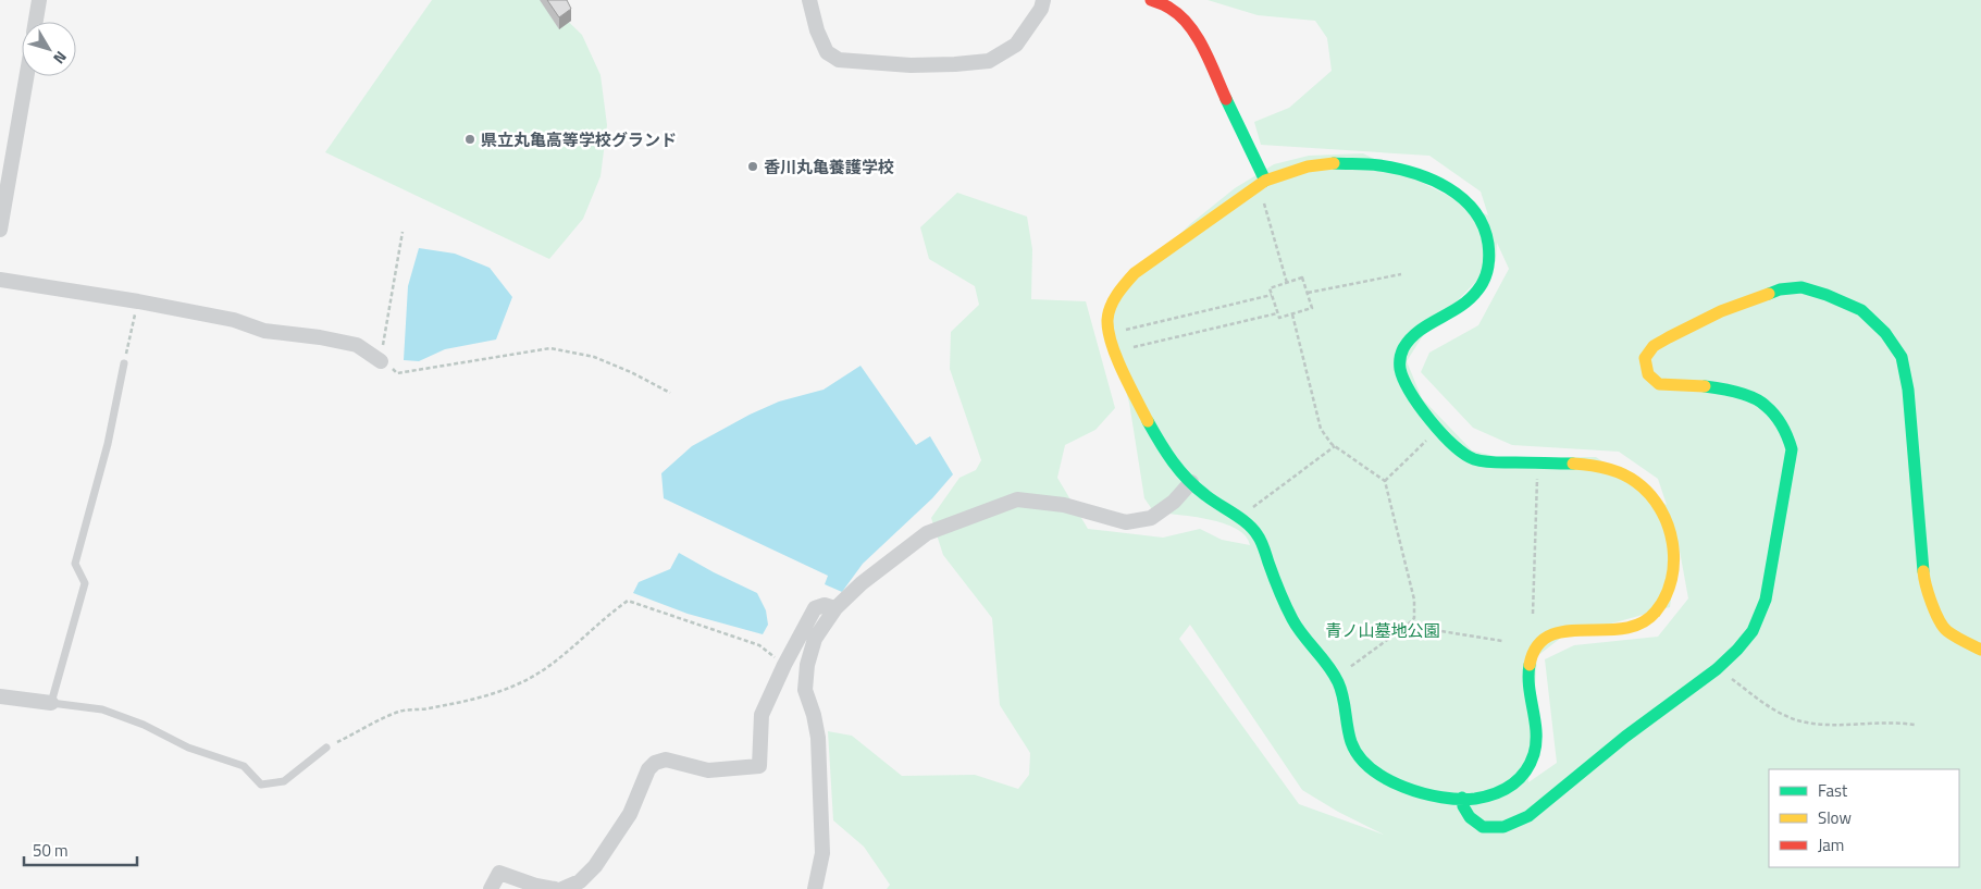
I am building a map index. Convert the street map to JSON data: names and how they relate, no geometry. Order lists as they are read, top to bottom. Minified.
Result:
{"parks":["青ノ山墓地公園"],"places":["県立丸亀高等学校グランド","香川丸亀養護学校"],"legend":["Fast","Slow","Jam"],"scale_bar":"50 m","north":"bottom right"}
